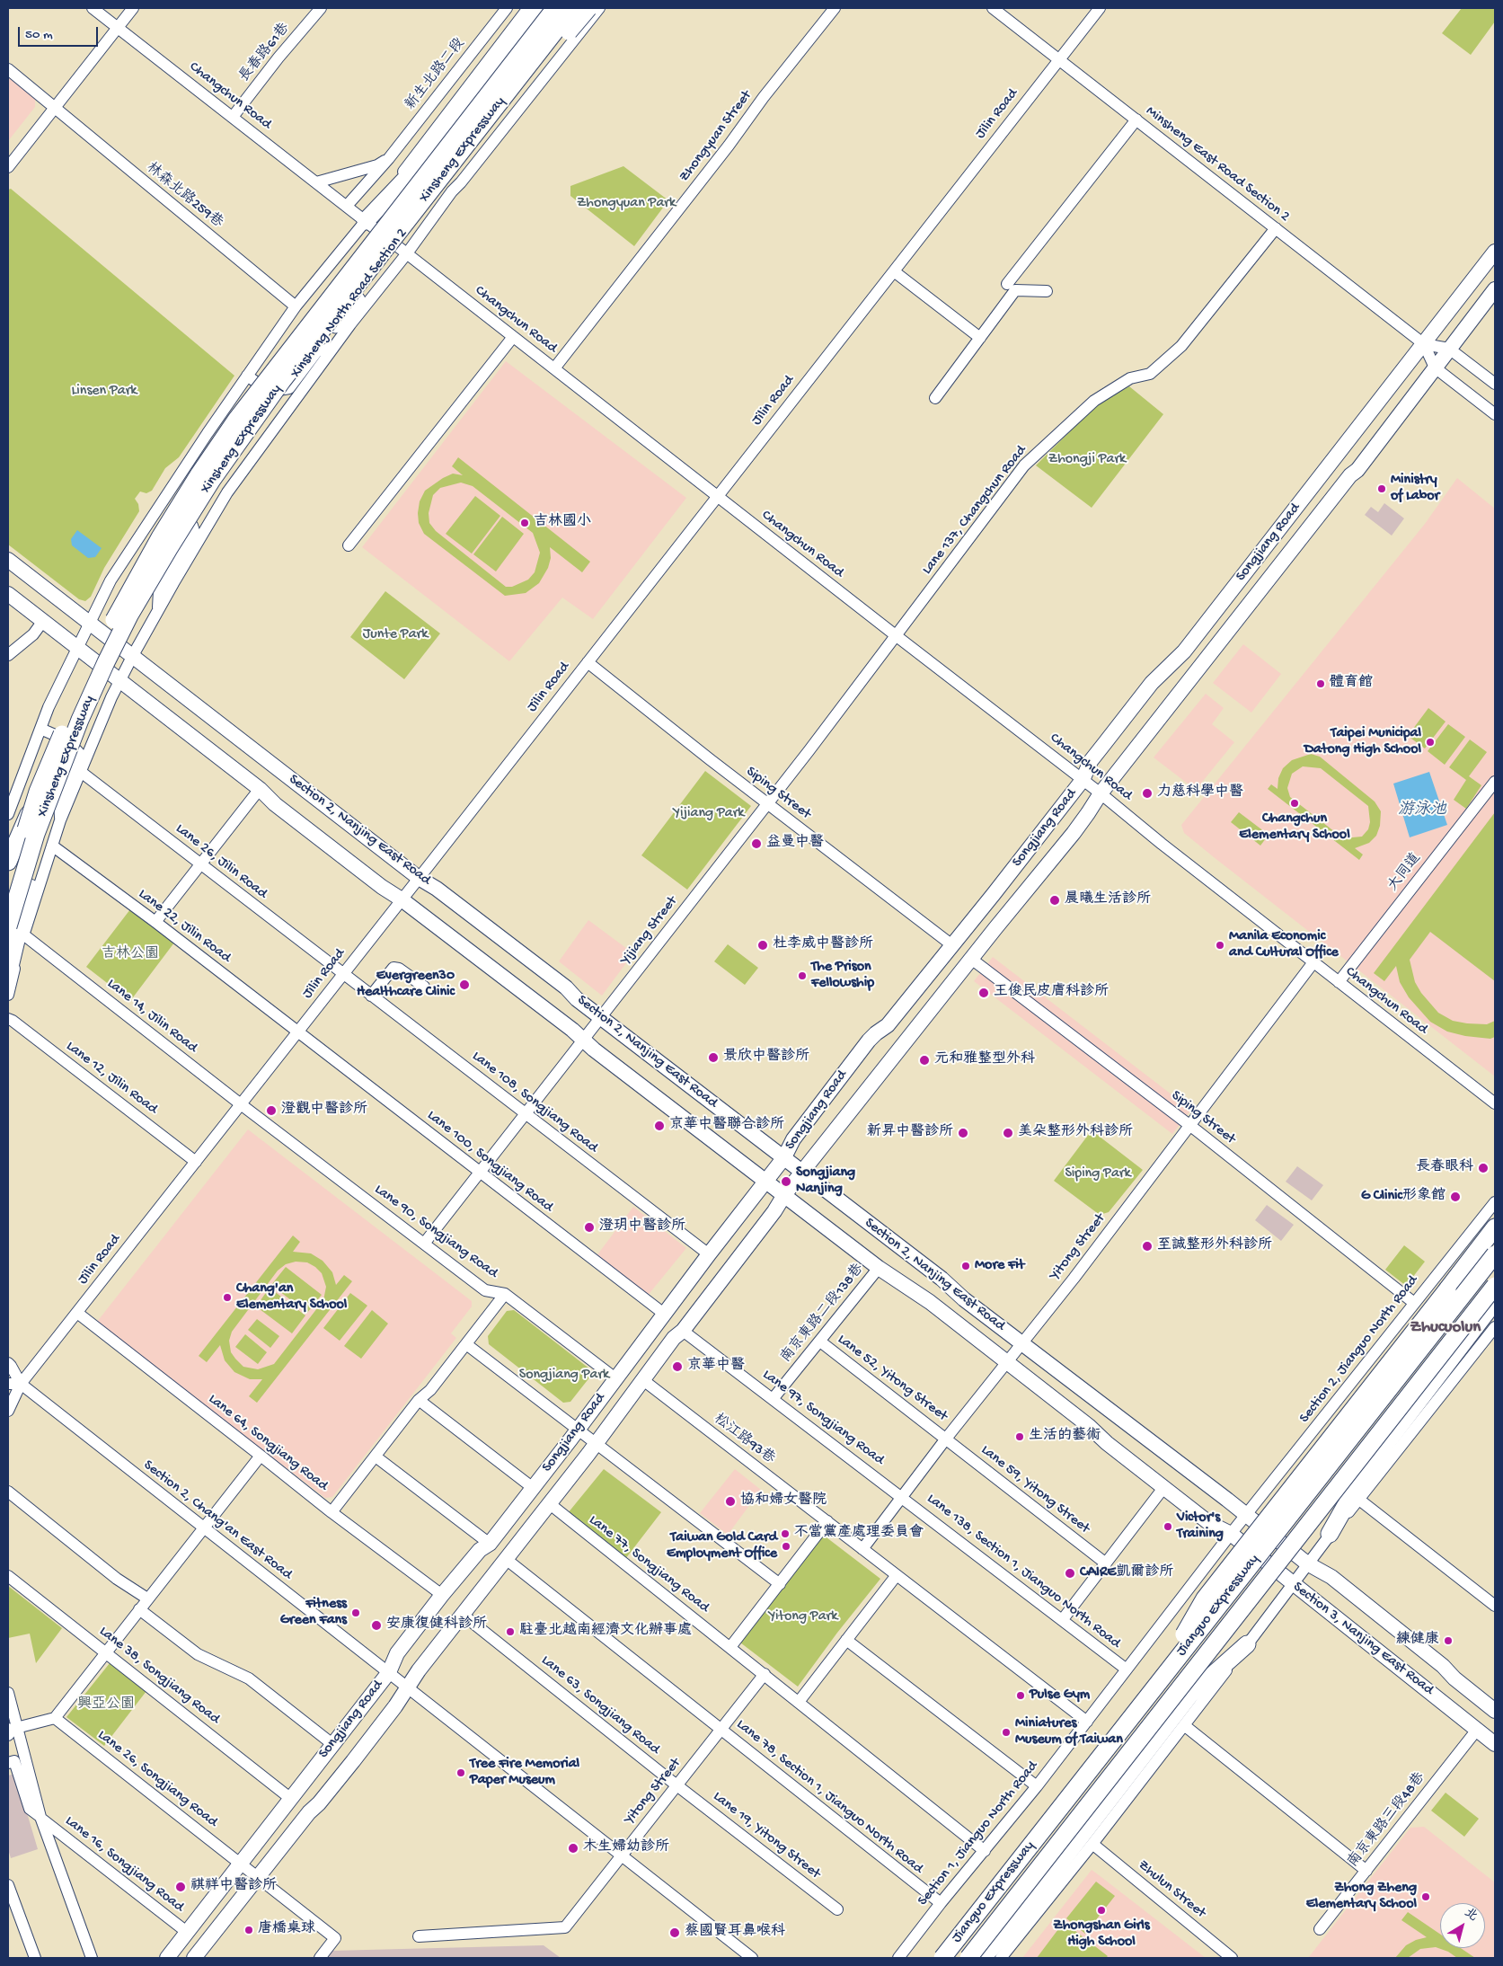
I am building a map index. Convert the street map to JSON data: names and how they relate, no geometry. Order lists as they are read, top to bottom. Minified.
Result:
{"streets":{"highway":["Xinsheng Expressway","Jianguo Expressway"],"main road":["Songjiang Road","Section 2, Nanjing East Road","Section 3, Nanjing East Road"],"street":["長春路61巷","新生北路二段","Changchun Road","Jilin Road","Zhongyuan Street","Minsheng East Road Section 2","林森北路259巷","Xinsheng North Road Section 2","Lane 137, Changchun Road","Siping Street","Lane 26, Jilin Road","大同道","Lane 22, Jilin Road","Yijiang Street","Lane 14, Jilin Road","Lane 12, Jilin Road","Lane 108, Songjiang Road","Lane 100, Songjiang Road","Lane 90, Songjiang Road","Yitong Street","南京東路二段138巷","Section 2, Jianguo North Road","Lane 52, Yitong Street","Lane 97, Songjiang Road","松江路93巷","Lane 64, Songjiang Road","Lane 59, Yitong Street","Section 2, Chang'an East Road","Lane 77, Songjiang Road","Lane 138, Section 1, Jianguo North Road","Lane 38, Songjiang Road","Lane 63, Songjiang Road","Lane 26, Songjiang Road","Lane 78, Section 1, Jianguo North Road","南京東路三段48巷","Section 1, Jianguo North Road","Lane 19, Yitong Street","Lane 16, Songjiang Road","Zhulun Street"]},"crossings":[["長春路61巷","Changchun Road"],["新生北路二段","Changchun Road"],["Changchun Road","Jilin Road"],["Changchun Road","Zhongyuan Street"],["Changchun Road","Xinsheng North Road Section 2"],["Changchun Road","Lane 137, Changchun Road"],["Changchun Road","Songjiang Road"],["Changchun Road","大同道"],["Changchun Road","Yijiang Street"],["Changchun Road","Yitong Street"],["Jilin Road","Minsheng East Road Section 2"],["Jilin Road","Siping Street"],["Jilin Road","Section 2, Nanjing East Road"],["Jilin Road","Lane 26, Jilin Road"],["Jilin Road","Lane 22, Jilin Road"],["Jilin Road","Lane 14, Jilin Road"],["Jilin Road","Lane 12, Jilin Road"],["Jilin Road","Lane 108, Songjiang Road"],["Jilin Road","Lane 100, Songjiang Road"],["Jilin Road","Lane 90, Songjiang Road"],["Jilin Road","Lane 64, Songjiang Road"],["Jilin Road","Section 2, Chang'an East Road"],["Minsheng East Road Section 2","Lane 137, Changchun Road"],["Minsheng East Road Section 2","Songjiang Road"],["Xinsheng North Road Section 2","Section 2, Nanjing East Road"],["Xinsheng North Road Section 2","Lane 26, Jilin Road"],["Lane 137, Changchun Road","Yijiang Street"],["Songjiang Road","Siping Street"],["Songjiang Road","Section 2, Nanjing East Road"],["Songjiang Road","Lane 108, Songjiang Road"],["Songjiang Road","Lane 100, Songjiang Road"],["Songjiang Road","Lane 90, Songjiang Road"],["Songjiang Road","Lane 97, Songjiang Road"],["Songjiang Road","松江路93巷"],["Songjiang Road","Lane 64, Songjiang Road"],["Songjiang Road","Section 2, Chang'an East Road"],["Songjiang Road","Lane 77, Songjiang Road"],["Songjiang Road","Lane 38, Songjiang Road"],["Songjiang Road","Lane 63, Songjiang Road"],["Songjiang Road","Lane 26, Songjiang Road"],["Songjiang Road","Lane 78, Section 1, Jianguo North Road"],["Songjiang Road","Lane 16, Songjiang Road"],["Siping Street","Yijiang Street"],["Siping Street","Yitong Street"],["Siping Street","Section 2, Jianguo North Road"],["Section 2, Nanjing East Road","Yijiang Street"],["Section 2, Nanjing East Road","Yitong Street"],["Section 2, Nanjing East Road","南京東路二段138巷"],["Section 2, Nanjing East Road","Section 2, Jianguo North Road"],["Section 2, Nanjing East Road","Section 3, Nanjing East Road"],["Section 2, Nanjing East Road","Section 1, Jianguo North Road"],["Lane 26, Jilin Road","Lane 108, Songjiang Road"],["Lane 22, Jilin Road","Lane 100, Songjiang Road"],["Yijiang Street","Lane 108, Songjiang Road"],["Yijiang Street","Lane 100, Songjiang Road"],["Yijiang Street","Lane 90, Songjiang Road"],["Lane 14, Jilin Road","Lane 90, Songjiang Road"],["Yitong Street","Lane 52, Yitong Street"],["Yitong Street","Lane 97, Songjiang Road"],["Yitong Street","Lane 59, Yitong Street"],["Yitong Street","Section 2, Chang'an East Road"],["Yitong Street","Lane 138, Section 1, Jianguo North Road"],["Yitong Street","Lane 63, Songjiang Road"],["Yitong Street","Lane 78, Section 1, Jianguo North Road"],["Yitong Street","Lane 19, Yitong Street"],["南京東路二段138巷","Lane 52, Yitong Street"],["南京東路二段138巷","Lane 97, Songjiang Road"],["Section 2, Jianguo North Road","Section 3, Nanjing East Road"],["Section 2, Jianguo North Road","Section 1, Jianguo North Road"],["Lane 52, Yitong Street","Lane 59, Yitong Street"],["Lane 97, Songjiang Road","Lane 138, Section 1, Jianguo North Road"],["Lane 138, Section 1, Jianguo North Road","Section 1, Jianguo North Road"],["Section 3, Nanjing East Road","南京東路三段48巷"],["Section 3, Nanjing East Road","Section 1, Jianguo North Road"],["Lane 63, Songjiang Road","Lane 19, Yitong Street"],["Lane 78, Section 1, Jianguo North Road","Section 1, Jianguo North Road"]],"districts":["Zhucuolun"],"water":["游泳池"],"parks":["Zhongyuan Park","Linsen Park","Zhongji Park","Junte Park","Yijiang Park","吉林公園","Siping Park","Songjiang Park","Yitong Park","興亞公園"],"places":["Ministry of Labor","吉林國小","體育館","Taipei Municipal Datong High School","力慈科學中醫","Changchun Elementary School","益曼中醫","晨曦生活診所","杜李威中醫診所","Manila Economic and Cultural Office","The Prison Fellowship","Evergreen30 Healthcare Clinic","王俊民皮膚科診所","景欣中醫診所","元和雅整型外科","澄觀中醫診所","京華中醫聯合診所","新昇中醫診所","美朵整形外科診所","長春眼科","Songjiang Nanjing","G Clinic形象館","澄玥中醫診所","至誠整形外科診所","More Fit","Chang'an Elementary School","京華中醫","生活的藝術","協和婦女醫院","Victor's Training","不當黨產處理委員會","Taiwan Gold Card Employment Office","CAIRE凱爾診所","Fitness Green Fans","安康復健科診所","駐臺北越南經濟文化辦事處","練健康","Pulse Gym","Miniatures Museum of Taiwan","Tree Fire Memorial Paper Museum","木生婦幼診所","祺祥中醫診所","Zhong Zheng Elementary School","Zhongshan Girls High School","唐橋桌球","蔡國賢耳鼻喉科"],"scale_bar":"50 m","north":"top right"}
